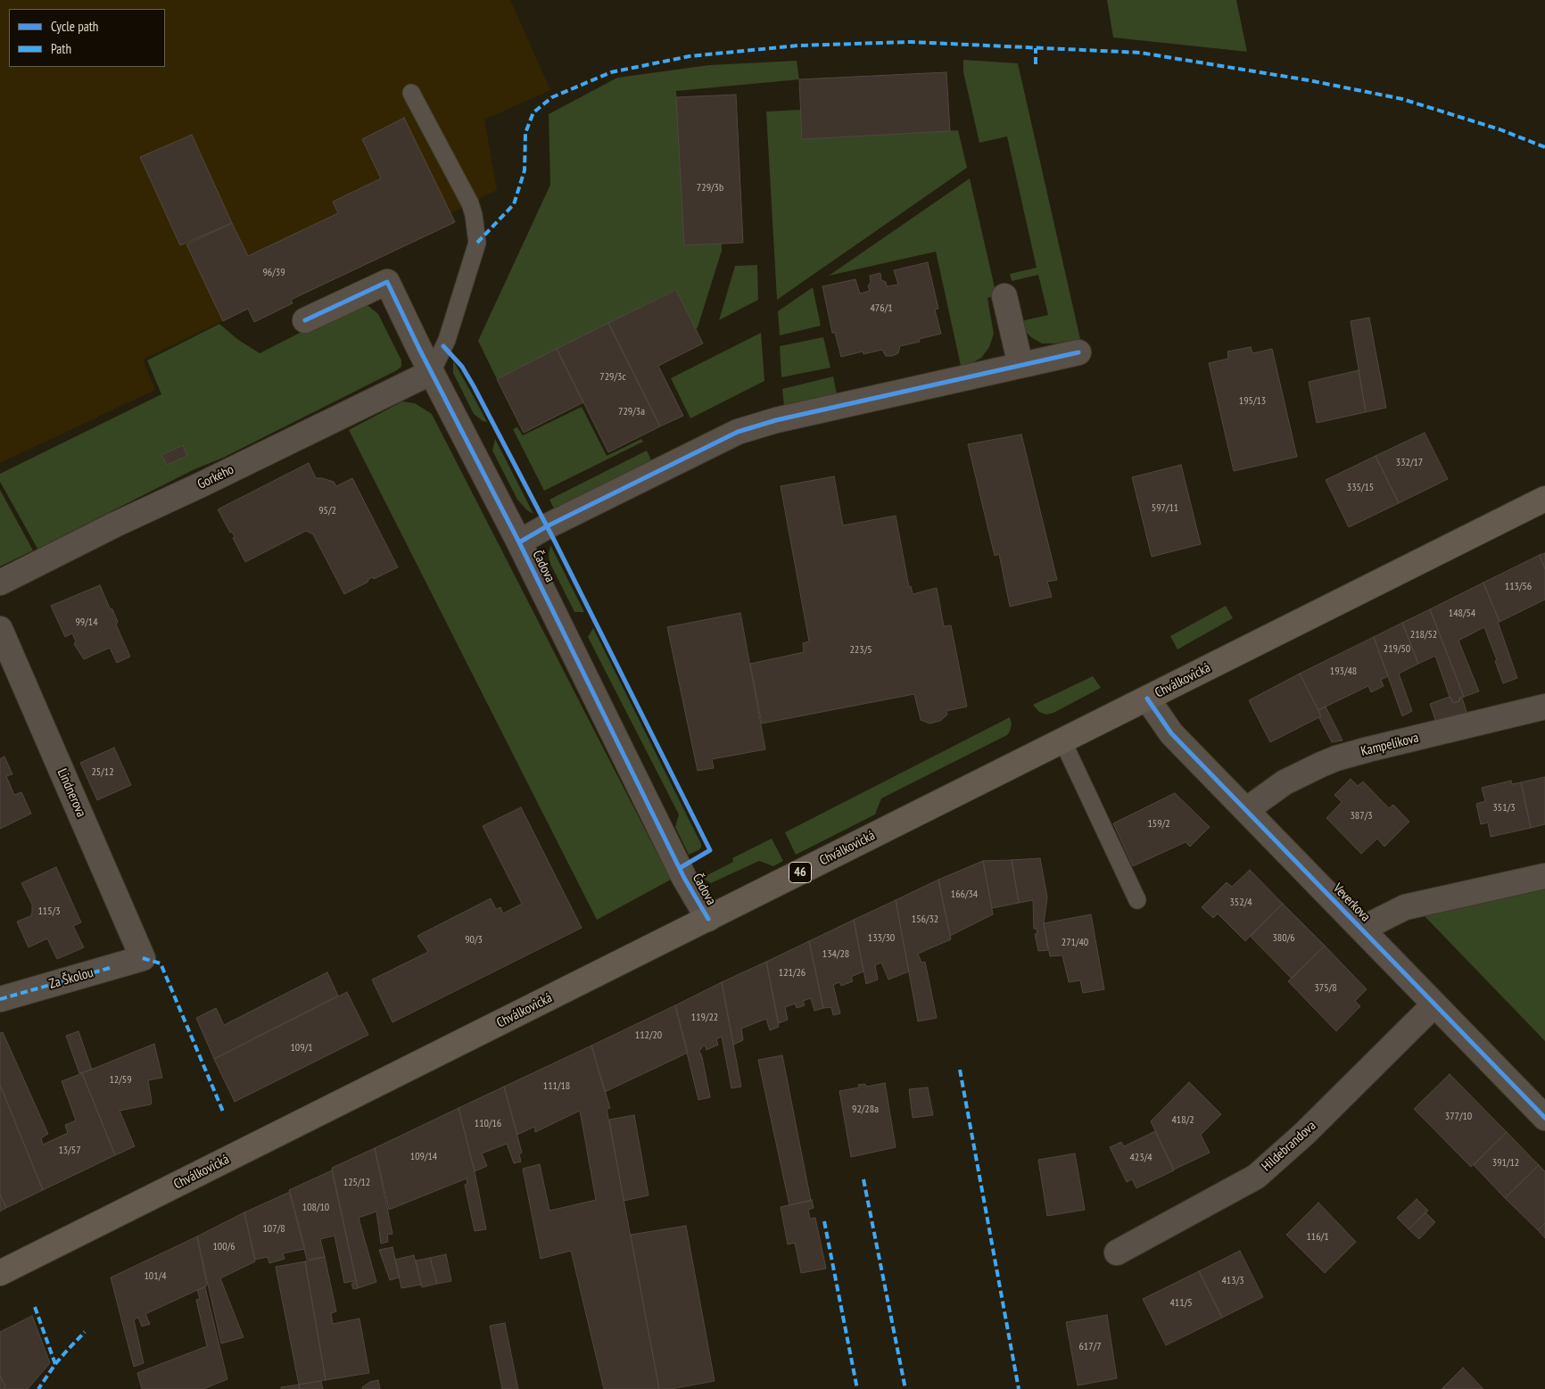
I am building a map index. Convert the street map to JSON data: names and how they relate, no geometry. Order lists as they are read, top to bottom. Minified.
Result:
{"streets":{"main road":["Chválkovická","46"],"street":["Gorkého","Čadova","Kampelíkova","Lindnerova","Veverkova","Za Školou","Hildebrandova"]},"crossings":[["Gorkého","Čadova"],["Čadova","Chválkovická"],["Chválkovická","Veverkova"],["Kampelíkova","Veverkova"],["Lindnerova","Za Školou"],["Veverkova","Hildebrandova"]],"house_numbers":["729/3b","96/39","476/1","729/3c","195/13","729/3a","332/17","335/15","597/11","95/2","113/56","148/54","99/14","218/52","219/50","223/5","193/48","25/12","351/3","387/3","159/2","166/34","352/4","115/3","156/32","133/30","380/6","90/3","271/40","134/28","121/26","375/8","119/22","112/20","109/1","12/59","111/18","92/28a","377/10","418/2","110/16","13/57","109/14","423/4","391/12","125/12","108/10","107/8","116/1","100/6","101/4","413/3","411/5","617/7"],"legend":["Cycle path","Path"]}
